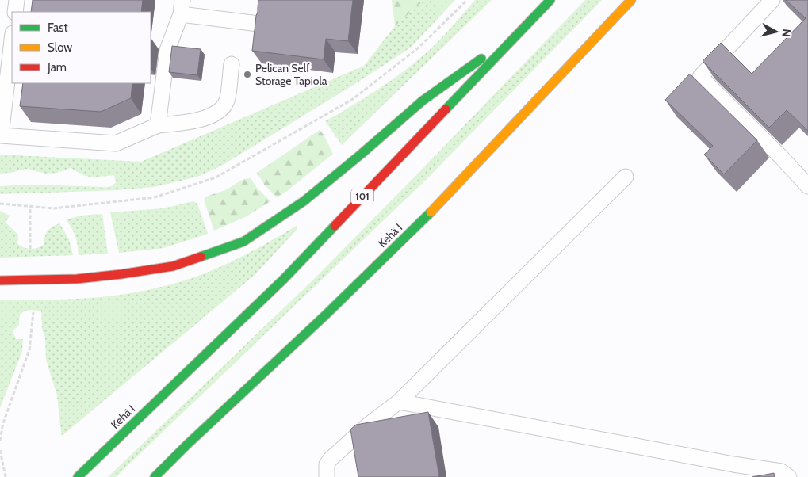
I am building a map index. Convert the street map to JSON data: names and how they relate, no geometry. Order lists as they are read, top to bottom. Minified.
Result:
{"streets":{"highway":["101","Kehä I"]},"places":["Pelican Self Storage Tapiola"],"legend":["Fast","Slow","Jam"],"north":"right"}
